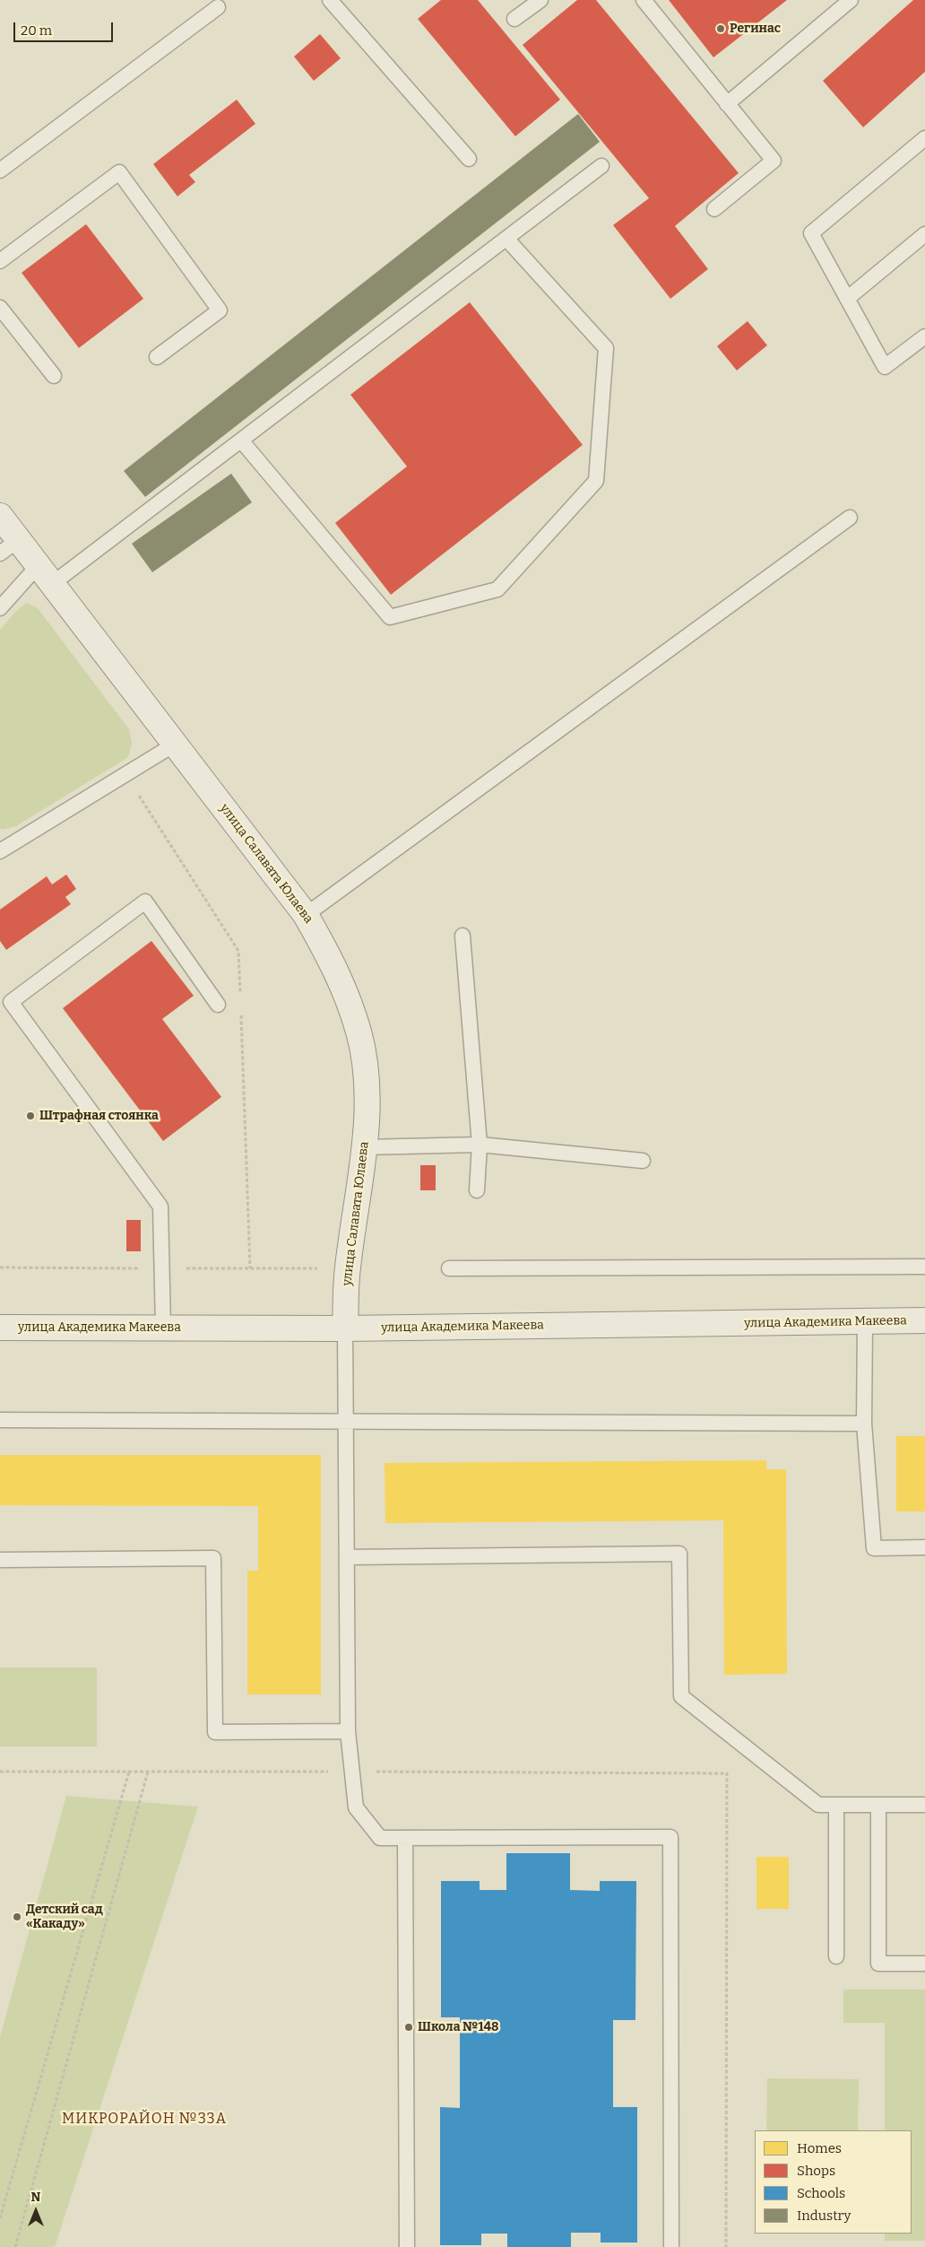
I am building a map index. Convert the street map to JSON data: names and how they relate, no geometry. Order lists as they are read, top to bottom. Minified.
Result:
{"streets":{"street":["улица Салавата Юлаева","улица Академика Макеева"]},"crossings":[["улица Салавата Юлаева","улица Академика Макеева"]],"districts":["МИКРОРАЙОН №33А"],"places":["Регинас","Штрафная стоянка","Детский сад «Какаду»","Школа №148"],"legend":["Homes","Shops","Schools","Industry"],"scale_bar":"20 m","north":"top"}
